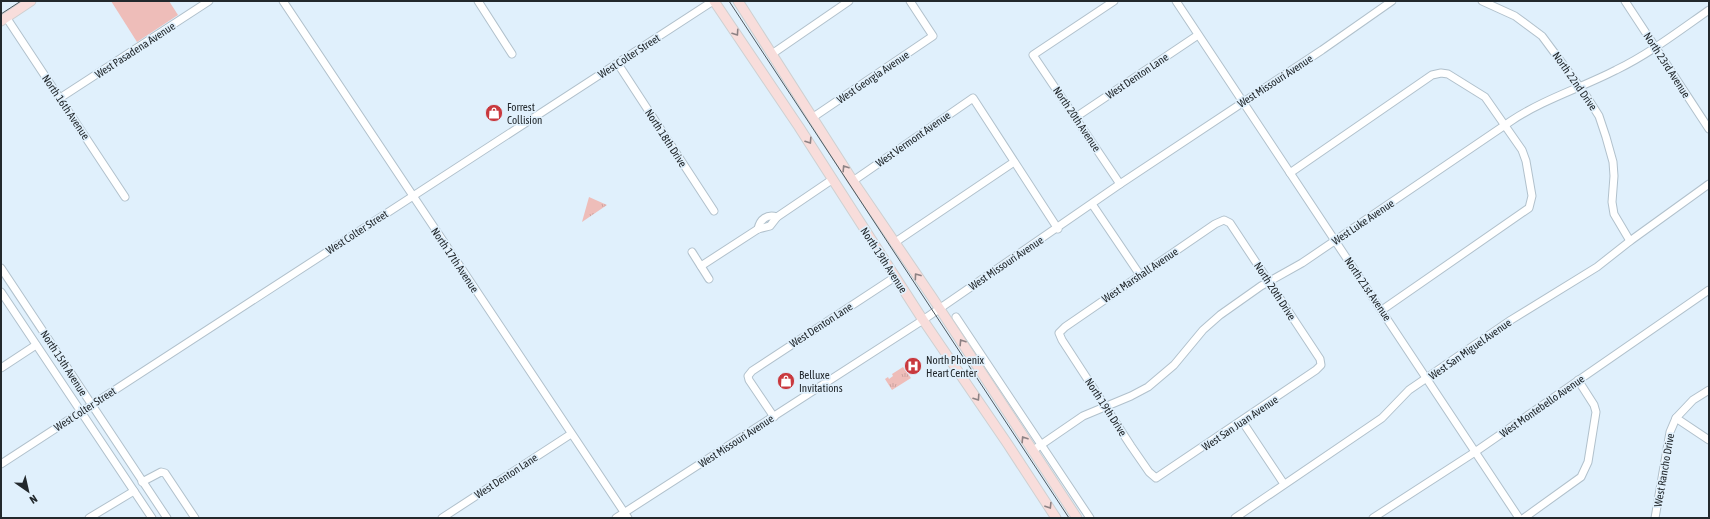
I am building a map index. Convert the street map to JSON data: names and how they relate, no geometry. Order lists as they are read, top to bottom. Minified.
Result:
{"streets":{"main road":["North 19th Avenue"],"street":["West Pasadena Avenue","West Colter Street","North 23rd Avenue","West Denton Lane","West Georgia Avenue","West Missouri Avenue","North 22nd Drive","North 16th Avenue","North 20th Avenue","North 18th Drive","West Vermont Avenue","West Luke Avenue","North 17th Avenue","West Marshall Avenue","North 21st Avenue","North 20th Drive","West San Miguel Avenue","North 15th Avenue","West Montebello Avenue","North 19th Drive","West San Juan Avenue","West Rancho Drive"]},"crossings":[["West Pasadena Avenue","North 16th Avenue"],["West Colter Street","North 18th Drive"],["West Colter Street","North 17th Avenue"],["West Colter Street","North 19th Avenue"],["West Colter Street","North 15th Avenue"],["North 23rd Avenue","West Luke Avenue"],["West Denton Lane","West Missouri Avenue"],["West Denton Lane","North 20th Avenue"],["West Denton Lane","North 17th Avenue"],["West Denton Lane","North 19th Avenue"],["West Denton Lane","North 21st Avenue"],["West Georgia Avenue","North 19th Avenue"],["West Missouri Avenue","North 20th Avenue"],["West Missouri Avenue","North 17th Avenue"],["West Missouri Avenue","North 19th Avenue"],["West Missouri Avenue","North 21st Avenue"],["North 22nd Drive","West Luke Avenue"],["North 22nd Drive","West San Miguel Avenue"],["West Vermont Avenue","North 19th Avenue"],["West Luke Avenue","North 19th Avenue"],["West Luke Avenue","North 21st Avenue"],["West Luke Avenue","North 20th Drive"],["West Luke Avenue","North 19th Drive"],["West Marshall Avenue","North 20th Drive"],["West Marshall Avenue","North 19th Drive"],["North 21st Avenue","West San Miguel Avenue"],["North 21st Avenue","West Montebello Avenue"],["North 20th Drive","West San Juan Avenue"],["North 19th Drive","West San Juan Avenue"]],"places":{"shop":["Forrest Collision","Belluxe Invitations"],"hospital":["North Phoenix Heart Center"]},"north":"bottom right"}
